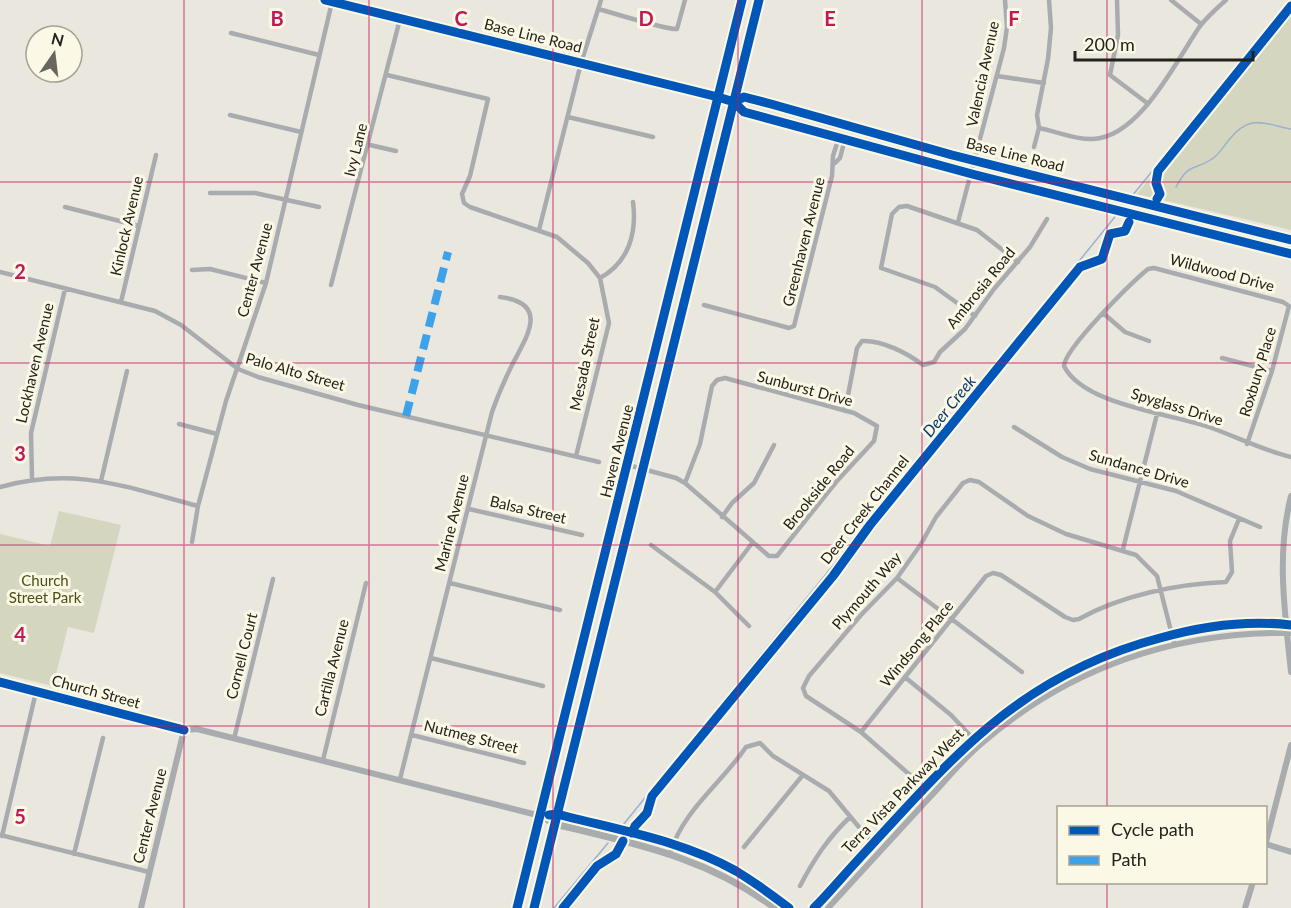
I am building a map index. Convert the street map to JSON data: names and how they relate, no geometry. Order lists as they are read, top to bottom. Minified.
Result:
{"streets":{"main road":["Base Line Road","Haven Avenue","Church Street"],"street":["Valencia Avenue","Ivy Lane","Kinlock Avenue","Greenhaven Avenue","Center Avenue","Wildwood Drive","Ambrosia Road","Lockhaven Avenue","Mesada Street","Palo Alto Street","Roxbury Place","Sunburst Drive","Spyglass Drive","Sundance Drive","Brookside Road","Balsa Street","Marine Avenue","Plymouth Way","Windsong Place","Cornell Court","Cartilla Avenue","Nutmeg Street","Terra Vista Parkway West"],"cycle path":["Deer Creek Channel"]},"crossings":[["Base Line Road","Valencia Avenue"],["Base Line Road","Ivy Lane"],["Base Line Road","Greenhaven Avenue"],["Base Line Road","Center Avenue"],["Base Line Road","Haven Avenue"],["Kinlock Avenue","Palo Alto Street"],["Center Avenue","Palo Alto Street"],["Center Avenue","Church Street"],["Wildwood Drive","Roxbury Place"],["Wildwood Drive","Spyglass Drive"],["Ambrosia Road","Sunburst Drive"],["Lockhaven Avenue","Palo Alto Street"],["Mesada Street","Palo Alto Street"],["Palo Alto Street","Marine Avenue"],["Roxbury Place","Spyglass Drive"],["Sunburst Drive","Brookside Road"],["Haven Avenue","Church Street"],["Balsa Street","Marine Avenue"],["Marine Avenue","Church Street"],["Marine Avenue","Nutmeg Street"],["Plymouth Way","Windsong Place"],["Cornell Court","Church Street"],["Cartilla Avenue","Church Street"]],"water":["Deer Creek"],"parks":["Church Street Park"],"legend":["Cycle path","Path"],"scale_bar":"200 m","north":"top","grid":{"columns":["B","C","D","E","F"],"rows":["2","3","4","5"]}}
